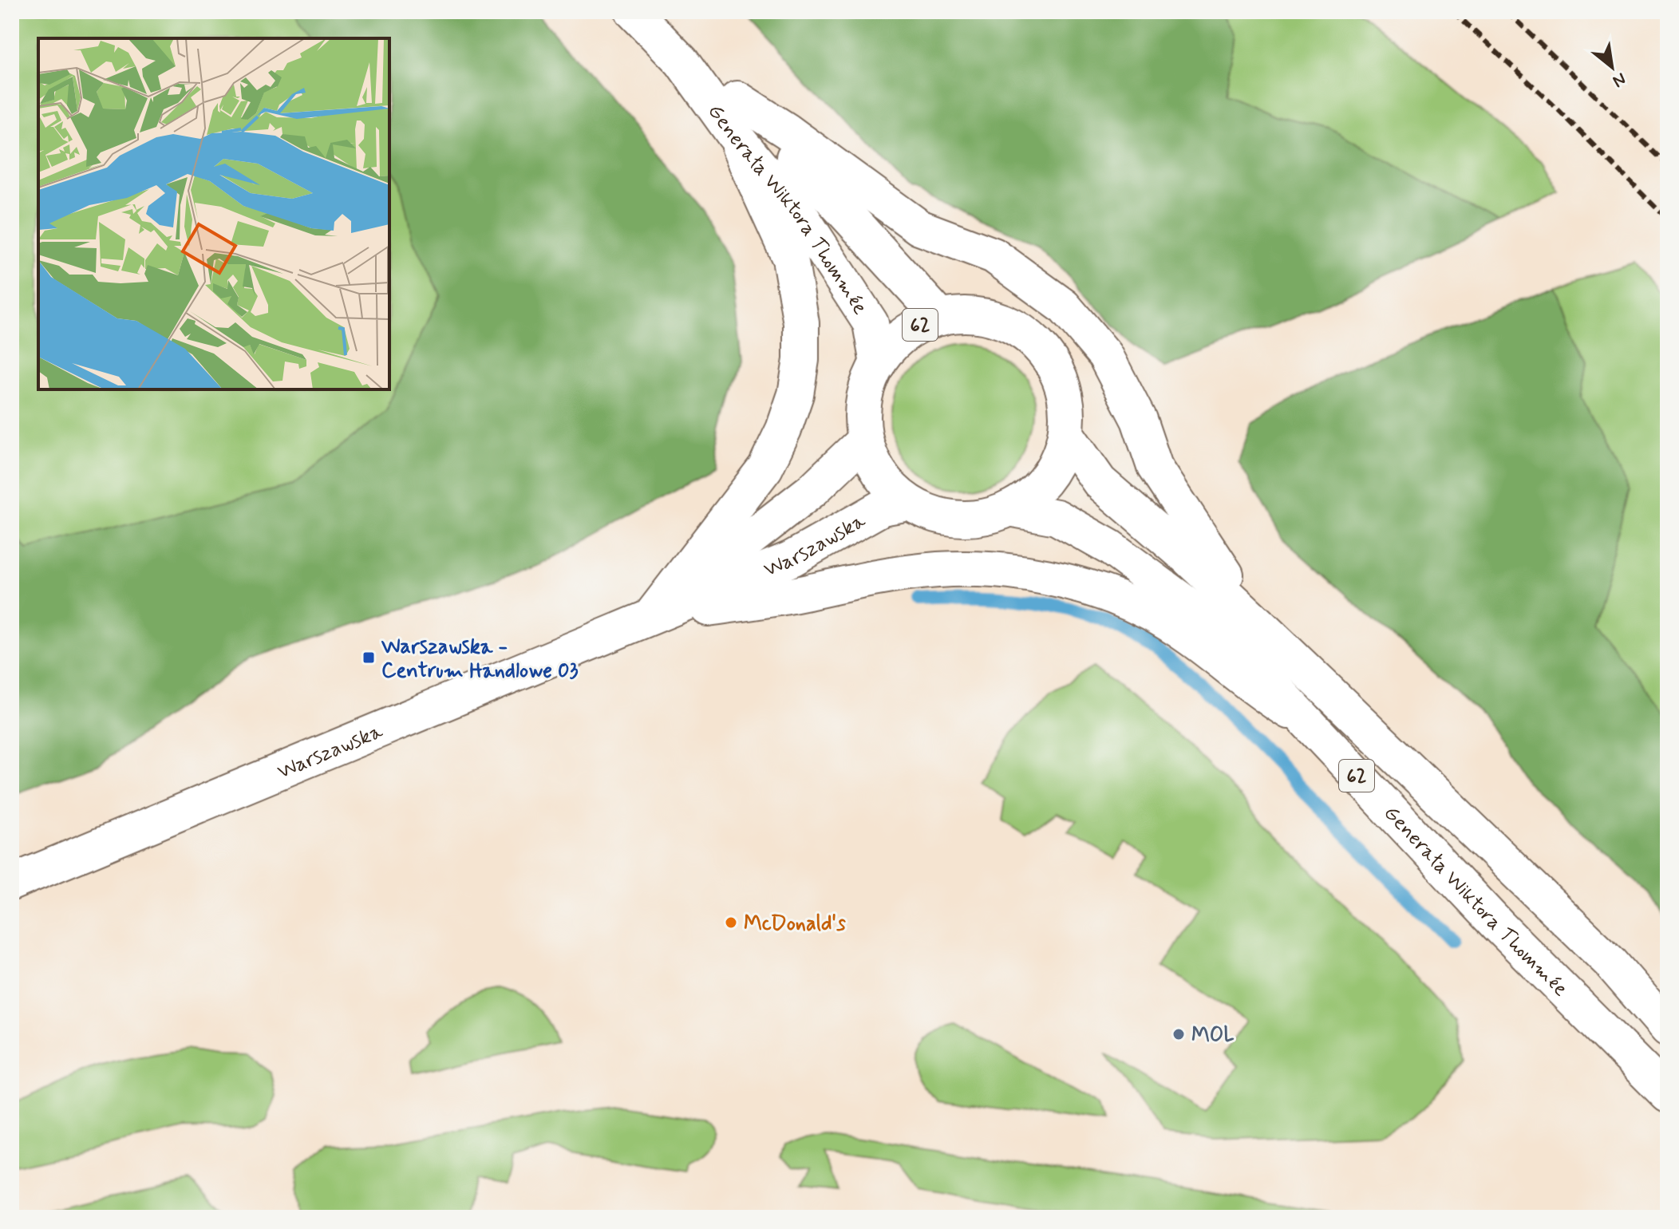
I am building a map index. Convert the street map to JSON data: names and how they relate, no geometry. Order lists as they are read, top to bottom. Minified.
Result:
{"streets":{"main road":["Generała Wiktora Thommée","62","Warszawska"]},"crossings":[["Generała Wiktora Thommée","62"],["Generała Wiktora Thommée","Warszawska"],["62","Warszawska"]],"places":{"transit":["Warszawska - Centrum Handlowe 03"],"other":["McDonald's","MOL"]},"north":"bottom right"}
